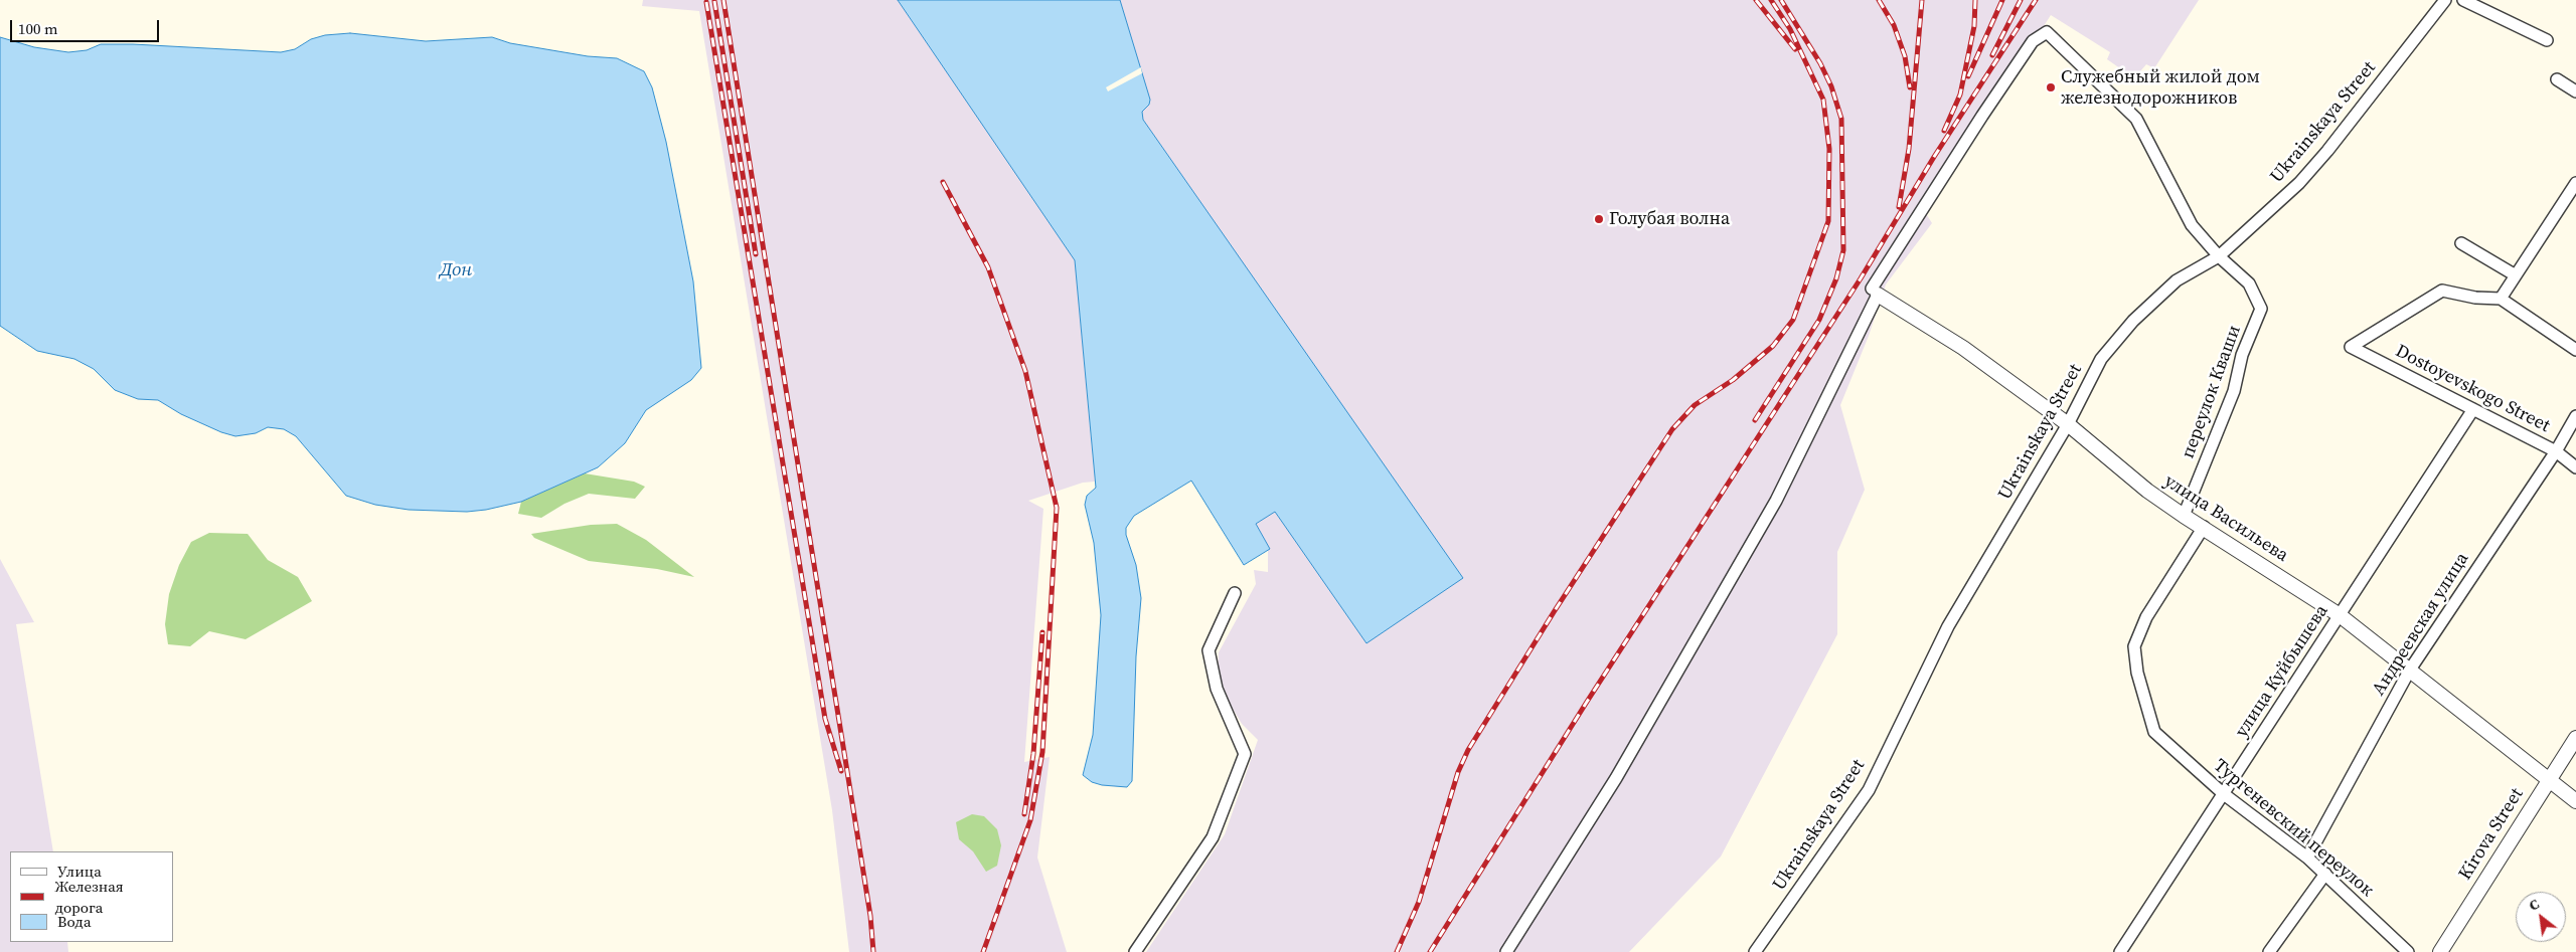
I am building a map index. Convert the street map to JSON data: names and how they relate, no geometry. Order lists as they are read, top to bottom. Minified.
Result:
{"streets":{"street":["Ukrainskaya Street","Dostoyevskogo Street","переулок Кваши","улица Васильева","Андреевская улица","улица Куйбышева","Тургеневский переулок","Kirova Street"]},"crossings":[["Ukrainskaya Street","переулок Кваши"],["Ukrainskaya Street","улица Васильева"],["Dostoyevskogo Street","Андреевская улица"],["Dostoyevskogo Street","улица Куйбышева"],["переулок Кваши","улица Васильева"],["улица Васильева","Андреевская улица"],["улица Васильева","улица Куйбышева"],["улица Васильева","Тургеневский переулок"],["улица Васильева","Kirova Street"],["Андреевская улица","Тургеневский переулок"],["улица Куйбышева","Тургеневский переулок"]],"water":["Дон"],"places":["Служебный жилой дом железнодорожников","Голубая волна"],"legend":["Улица","Железная дорога","Вода"],"scale_bar":"100 m","north":"top left"}
